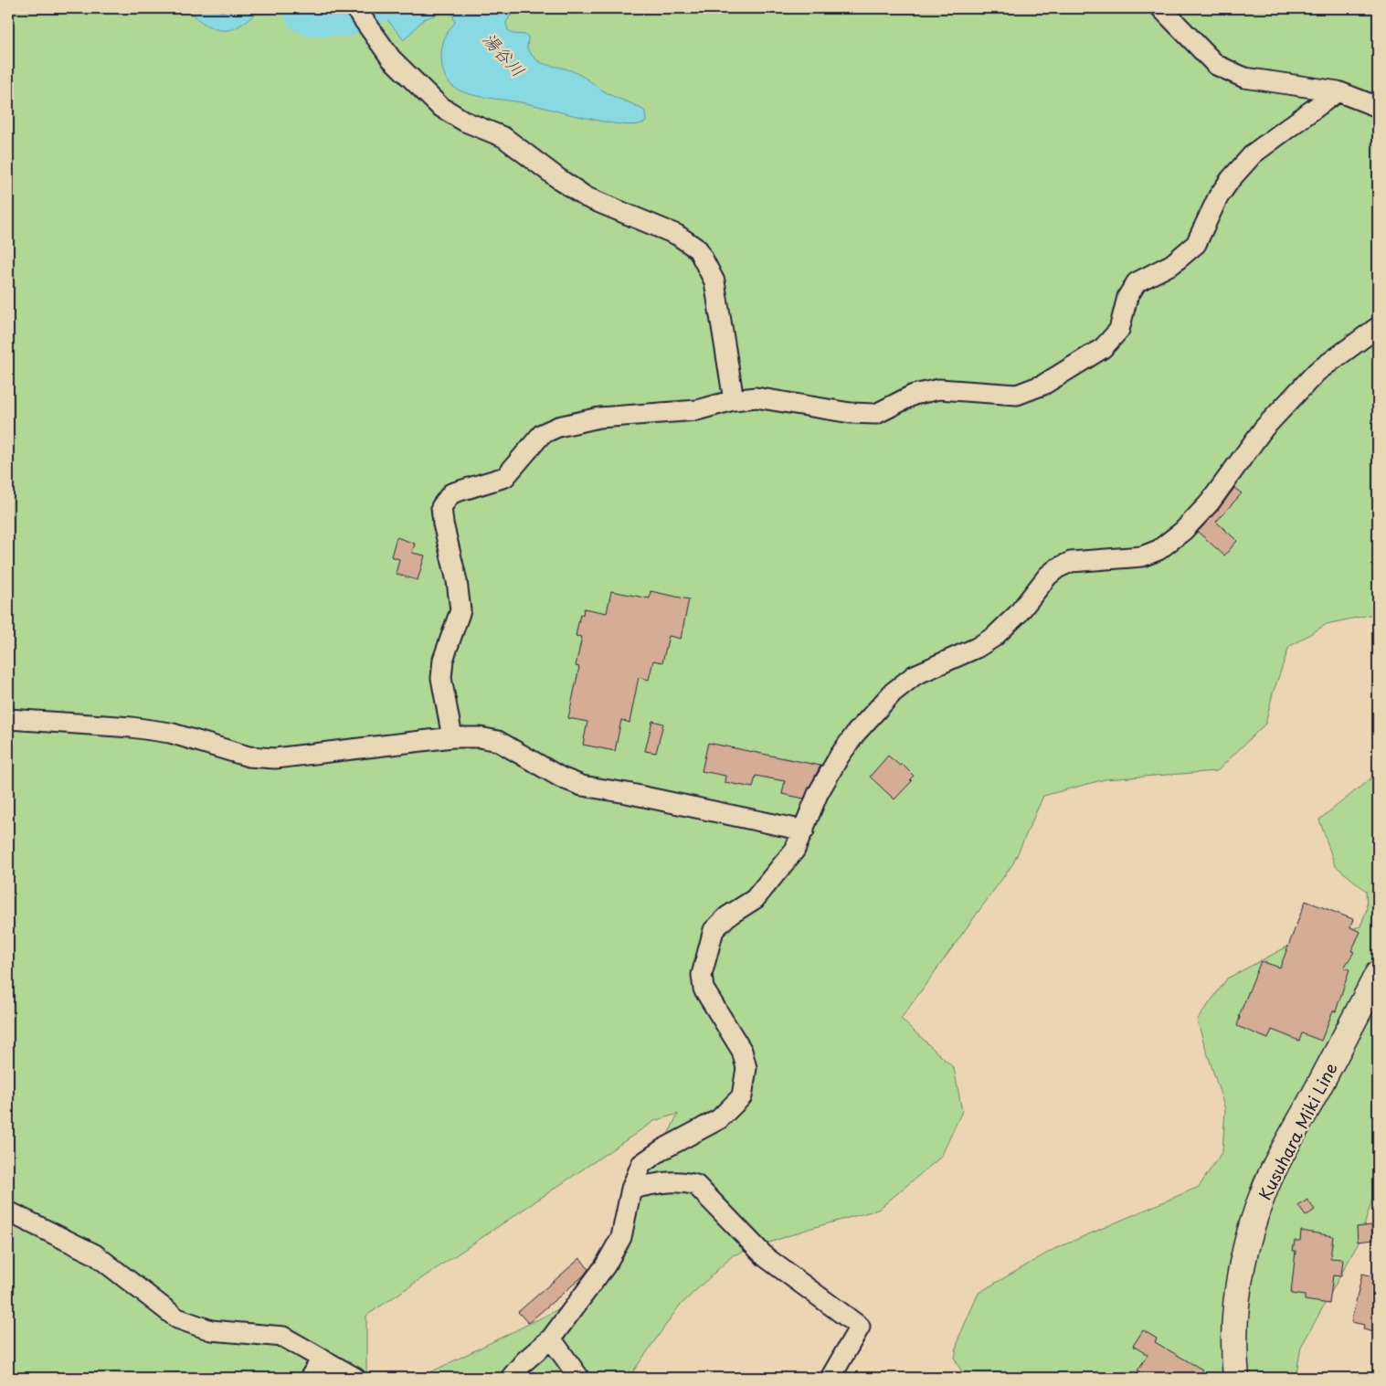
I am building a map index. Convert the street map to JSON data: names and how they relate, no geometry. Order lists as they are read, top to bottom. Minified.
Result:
{"streets":{"main road":["Kusuhara Miki Line"]},"water":["湯谷川"]}
